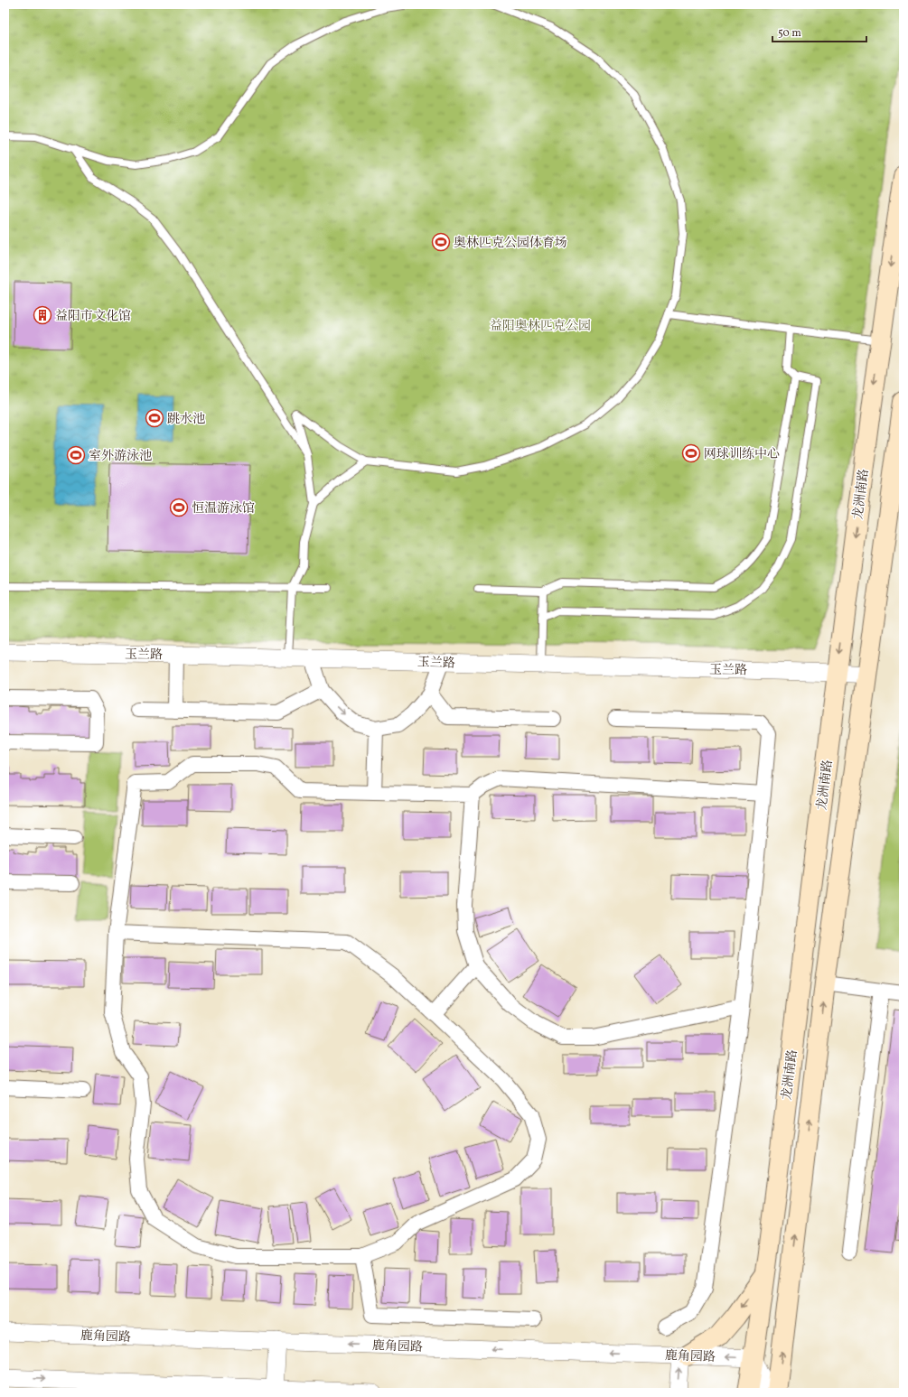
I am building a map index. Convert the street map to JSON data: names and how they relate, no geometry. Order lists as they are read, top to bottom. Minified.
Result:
{"streets":{"main road":["龙洲南路"],"street":["玉兰路","鹿角园路"]},"crossings":[["龙洲南路","玉兰路"],["龙洲南路","鹿角园路"]],"one_way":["鹿角园路"],"parks":["益阳奥林匹克公园"],"places":{"sports":["奥林匹克公园体育场","跳水池","网球训练中心","室外游泳池","恒温游泳馆"],"building":["益阳市文化馆"]},"scale_bar":"50 m"}
